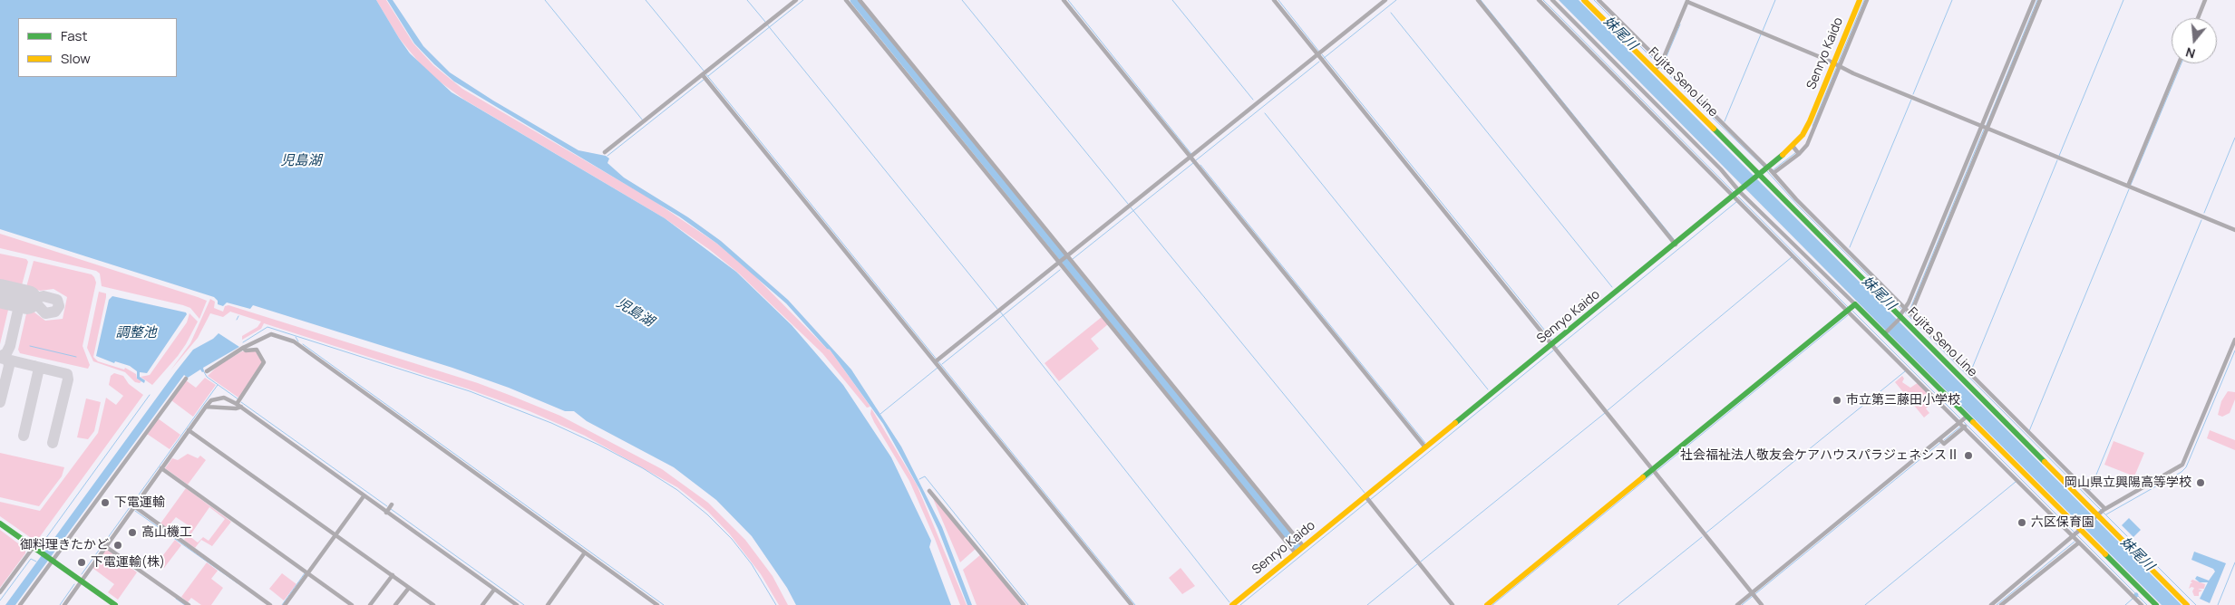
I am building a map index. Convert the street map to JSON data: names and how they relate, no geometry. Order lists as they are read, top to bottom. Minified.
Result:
{"streets":{"street":["Senryo Kaido","Fujita Seno Line"]},"crossings":[["Senryo Kaido","Fujita Seno Line"]],"water":["妹尾川","児島湖","調整池"],"places":["市立第三藤田小学校","社会福祉法人敬友会ケアハウスパラジェネシスⅡ","岡山県立興陽高等学校","下電運輸","六区保育園","高山機工","御料理きたかど","下電運輸(株)"],"legend":["Fast","Slow"],"north":"bottom"}
